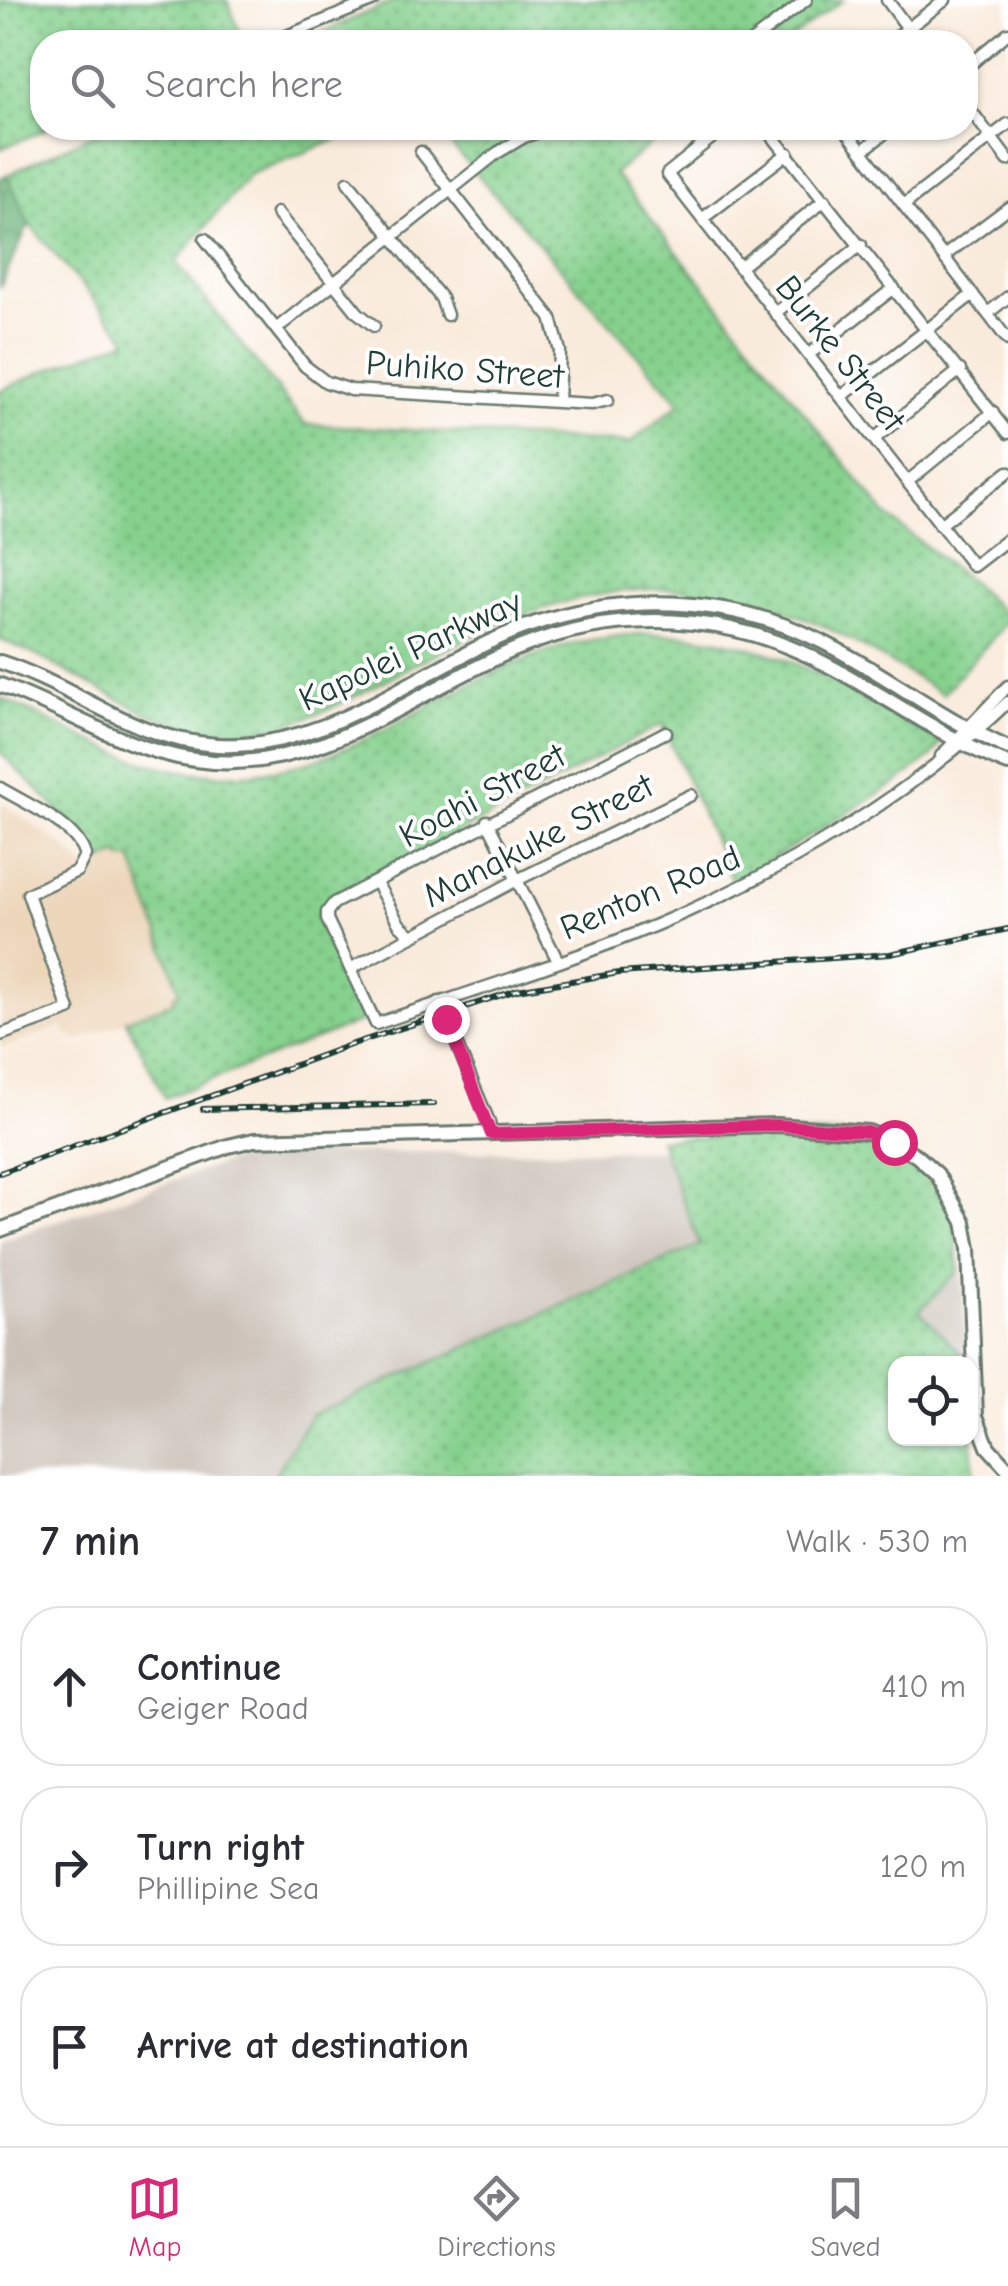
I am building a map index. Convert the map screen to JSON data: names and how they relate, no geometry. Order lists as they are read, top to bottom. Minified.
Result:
{"streets":{"main road":["Kapolei Parkway"],"street":["Burke Street","Puhiko Street","Koahi Street","Manakuke Street","Renton Road"]},"crossings":[["Kapolei Parkway","Renton Road"],["Koahi Street","Manakuke Street"],["Koahi Street","Renton Road"],["Manakuke Street","Renton Road"]],"page":{"search":"Search here","heading":["7 min","Walk · 530 m"],"list":[["Continue","Geiger Road","410 m"],["Turn right","Phillipine Sea","120 m"],"Arrive at destination"],"nav":["Map","Directions","Saved"]}}
